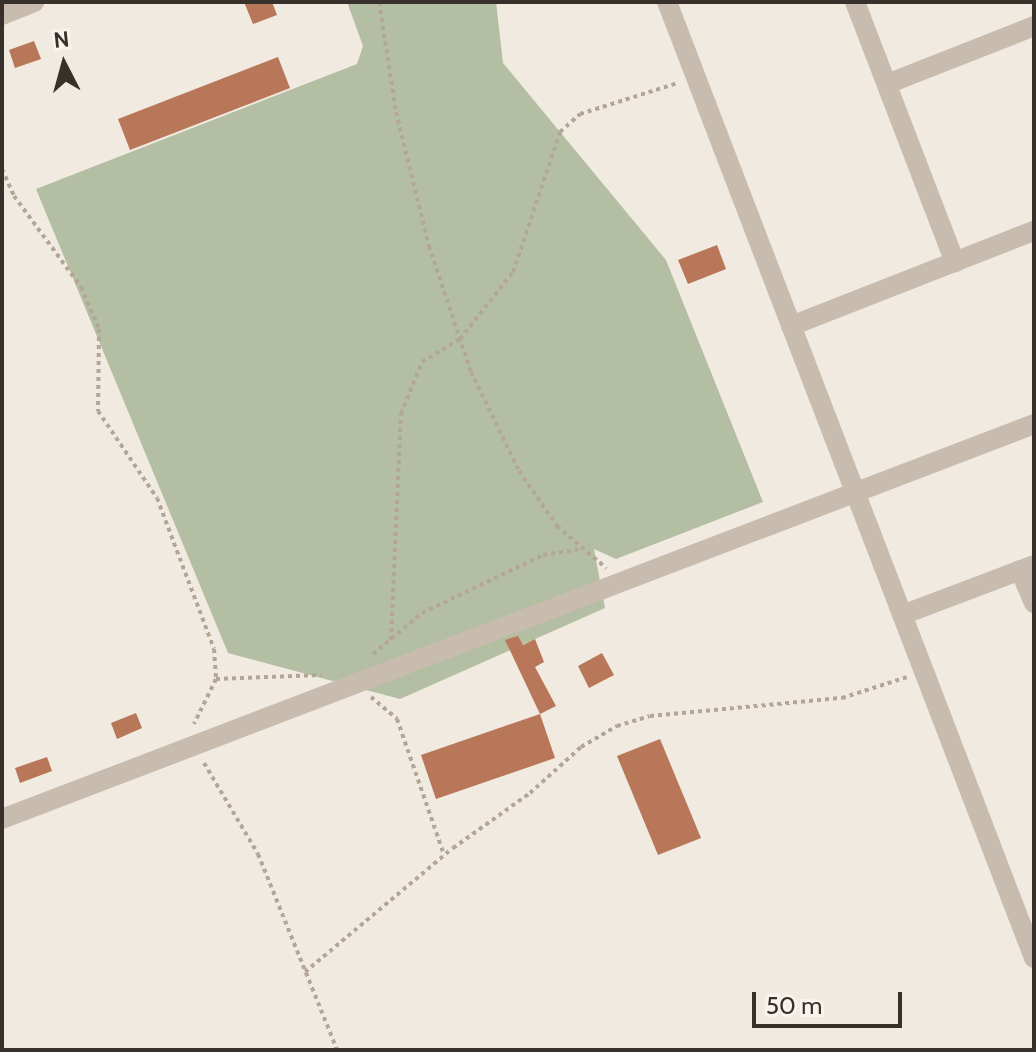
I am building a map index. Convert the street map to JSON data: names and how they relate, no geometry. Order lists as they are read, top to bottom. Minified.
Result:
{"scale_bar":"50 m","north":"top"}
